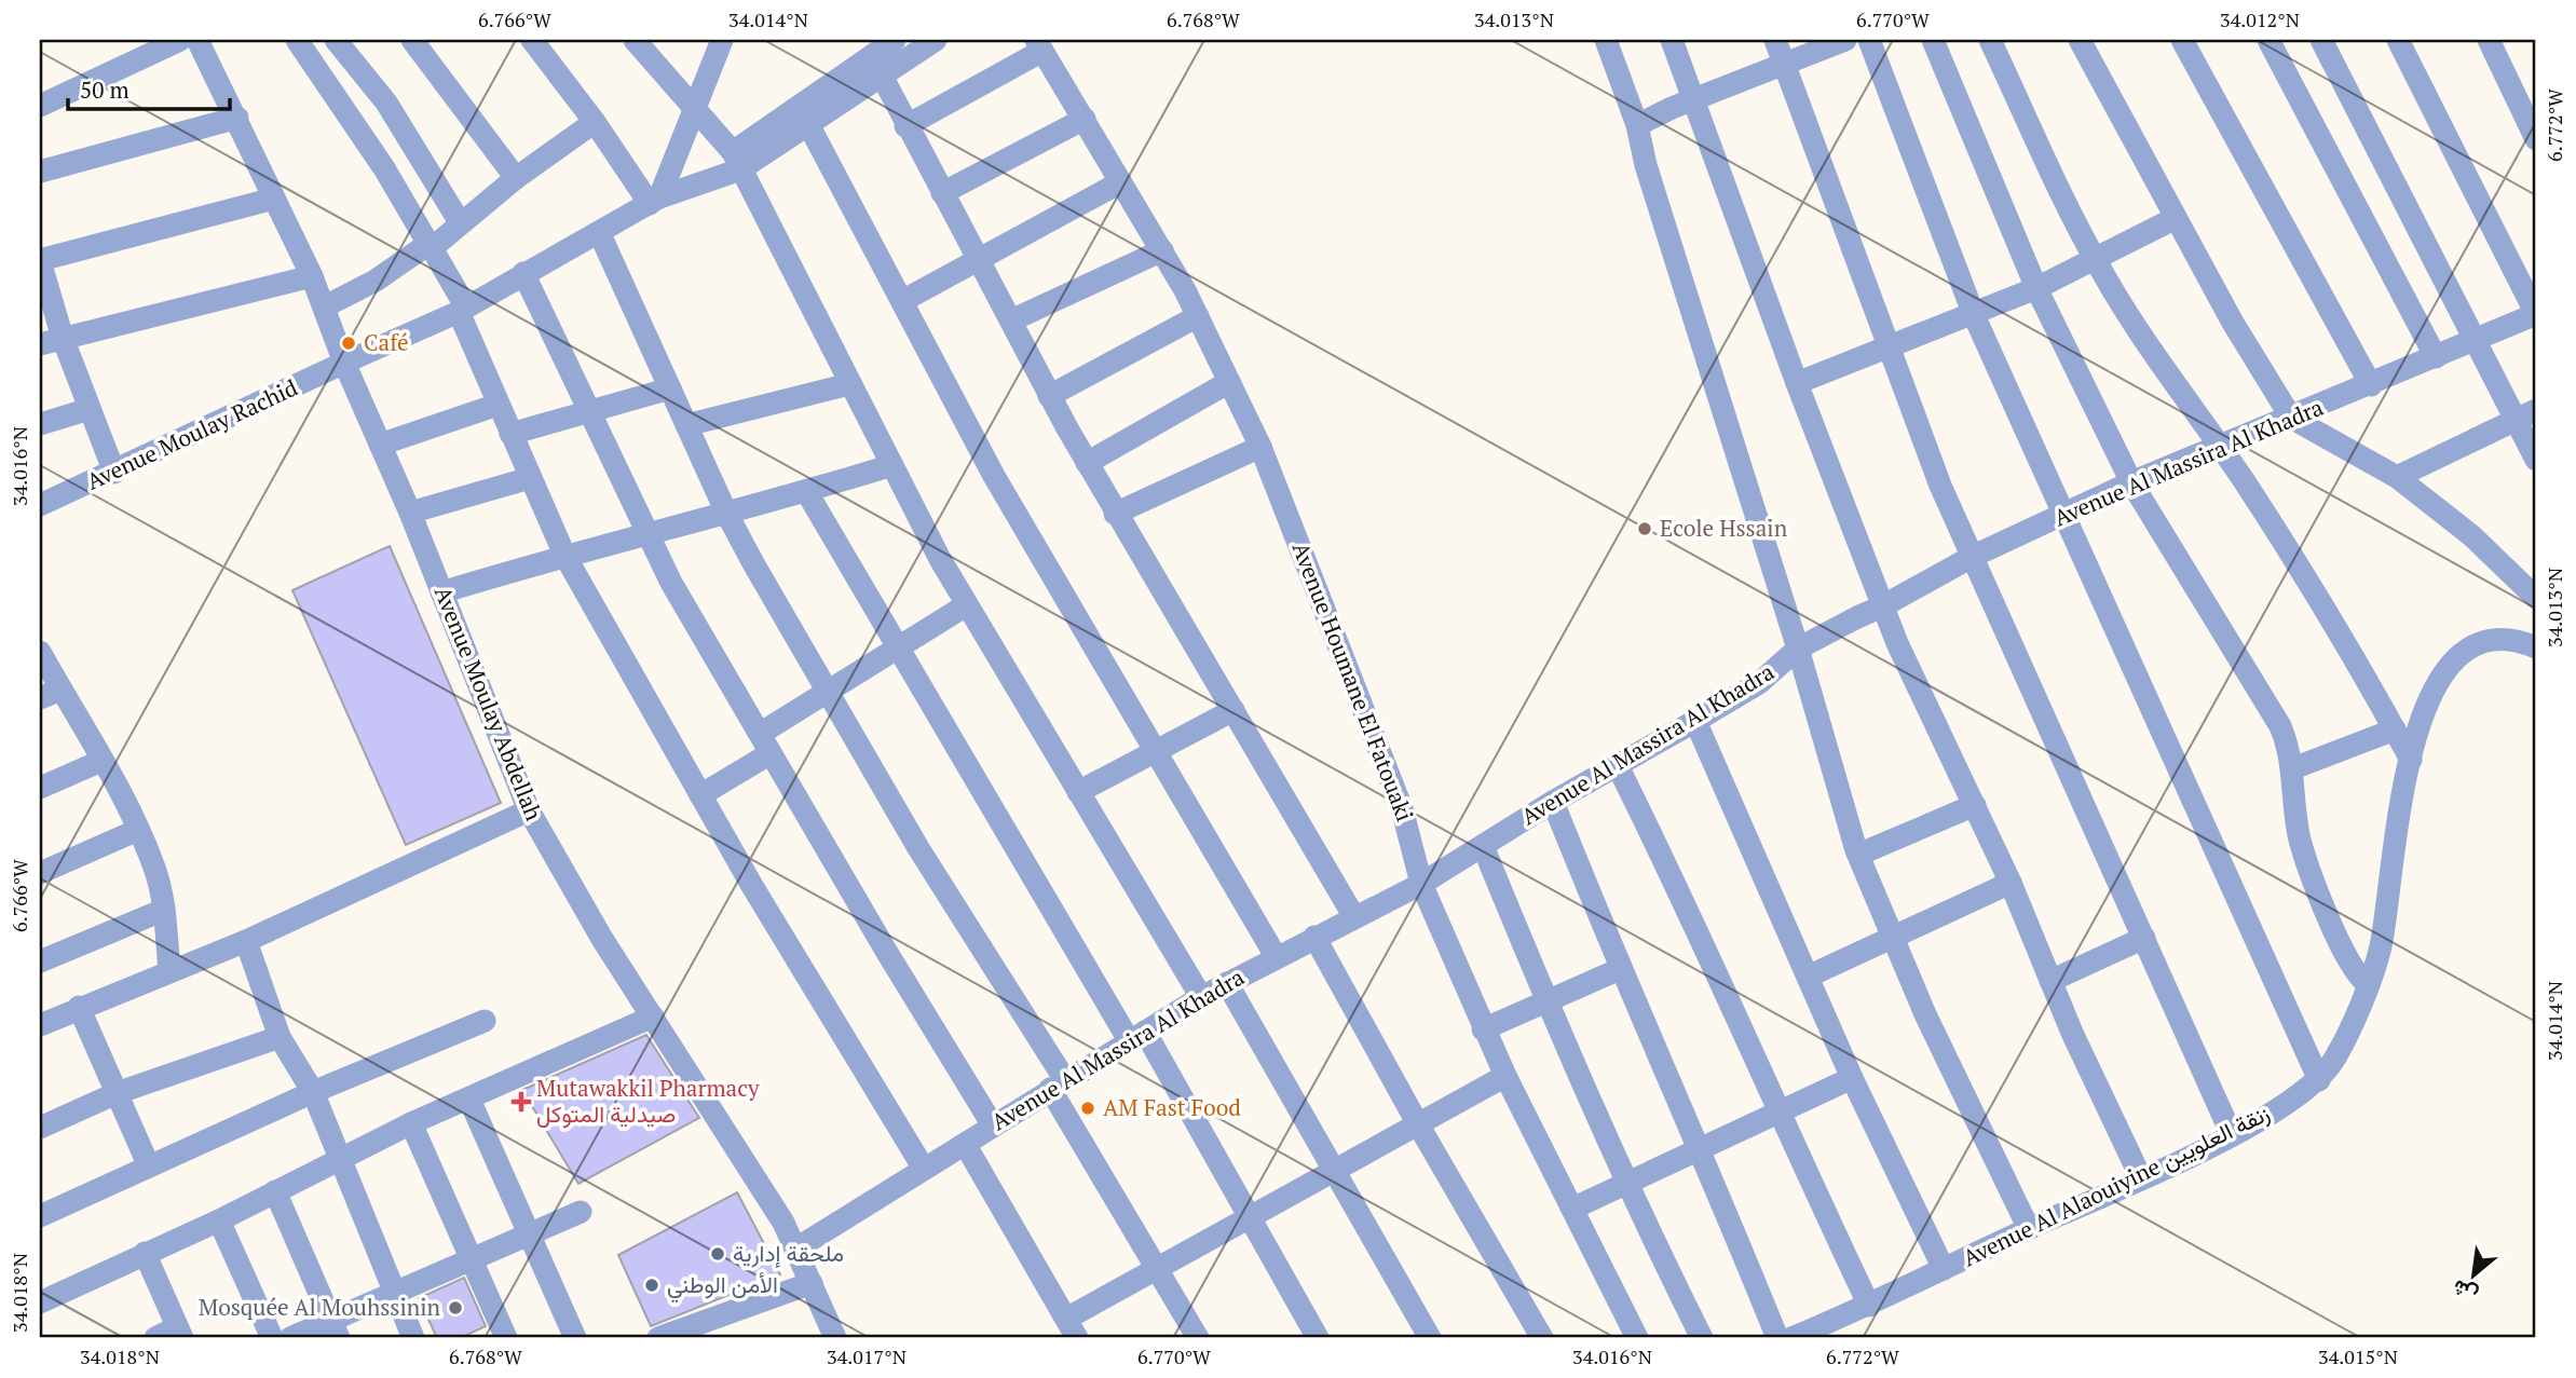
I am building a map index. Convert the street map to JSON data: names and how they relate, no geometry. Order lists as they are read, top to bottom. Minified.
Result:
{"streets":{"street":["Avenue Moulay Rachid","Avenue Al Massira Al Khadra","Avenue Houmane El Fatouaki","Avenue Moulay Abdellah","Avenue Al Alaouiyine زنقة العلويين"]},"crossings":[["Avenue Moulay Rachid","Avenue Moulay Abdellah"],["Avenue Al Massira Al Khadra","Avenue Houmane El Fatouaki"],["Avenue Al Massira Al Khadra","Avenue Moulay Abdellah"]],"places":{"other":["Café","Ecole Hssain","AM Fast Food","ملحقة إدارية","الأمن الوطني","Mosquée Al Mouhssinin"],"health":["Mutawakkil Pharmacy صيدلية المتوكل"]},"scale_bar":"50 m","north":"bottom left","coordinates":["6.766°W","34.014°N","6.768°W","34.013°N","6.770°W","34.012°N","6.772°W","34.016°N","34.018°N","34.017°N","34.015°N"]}
